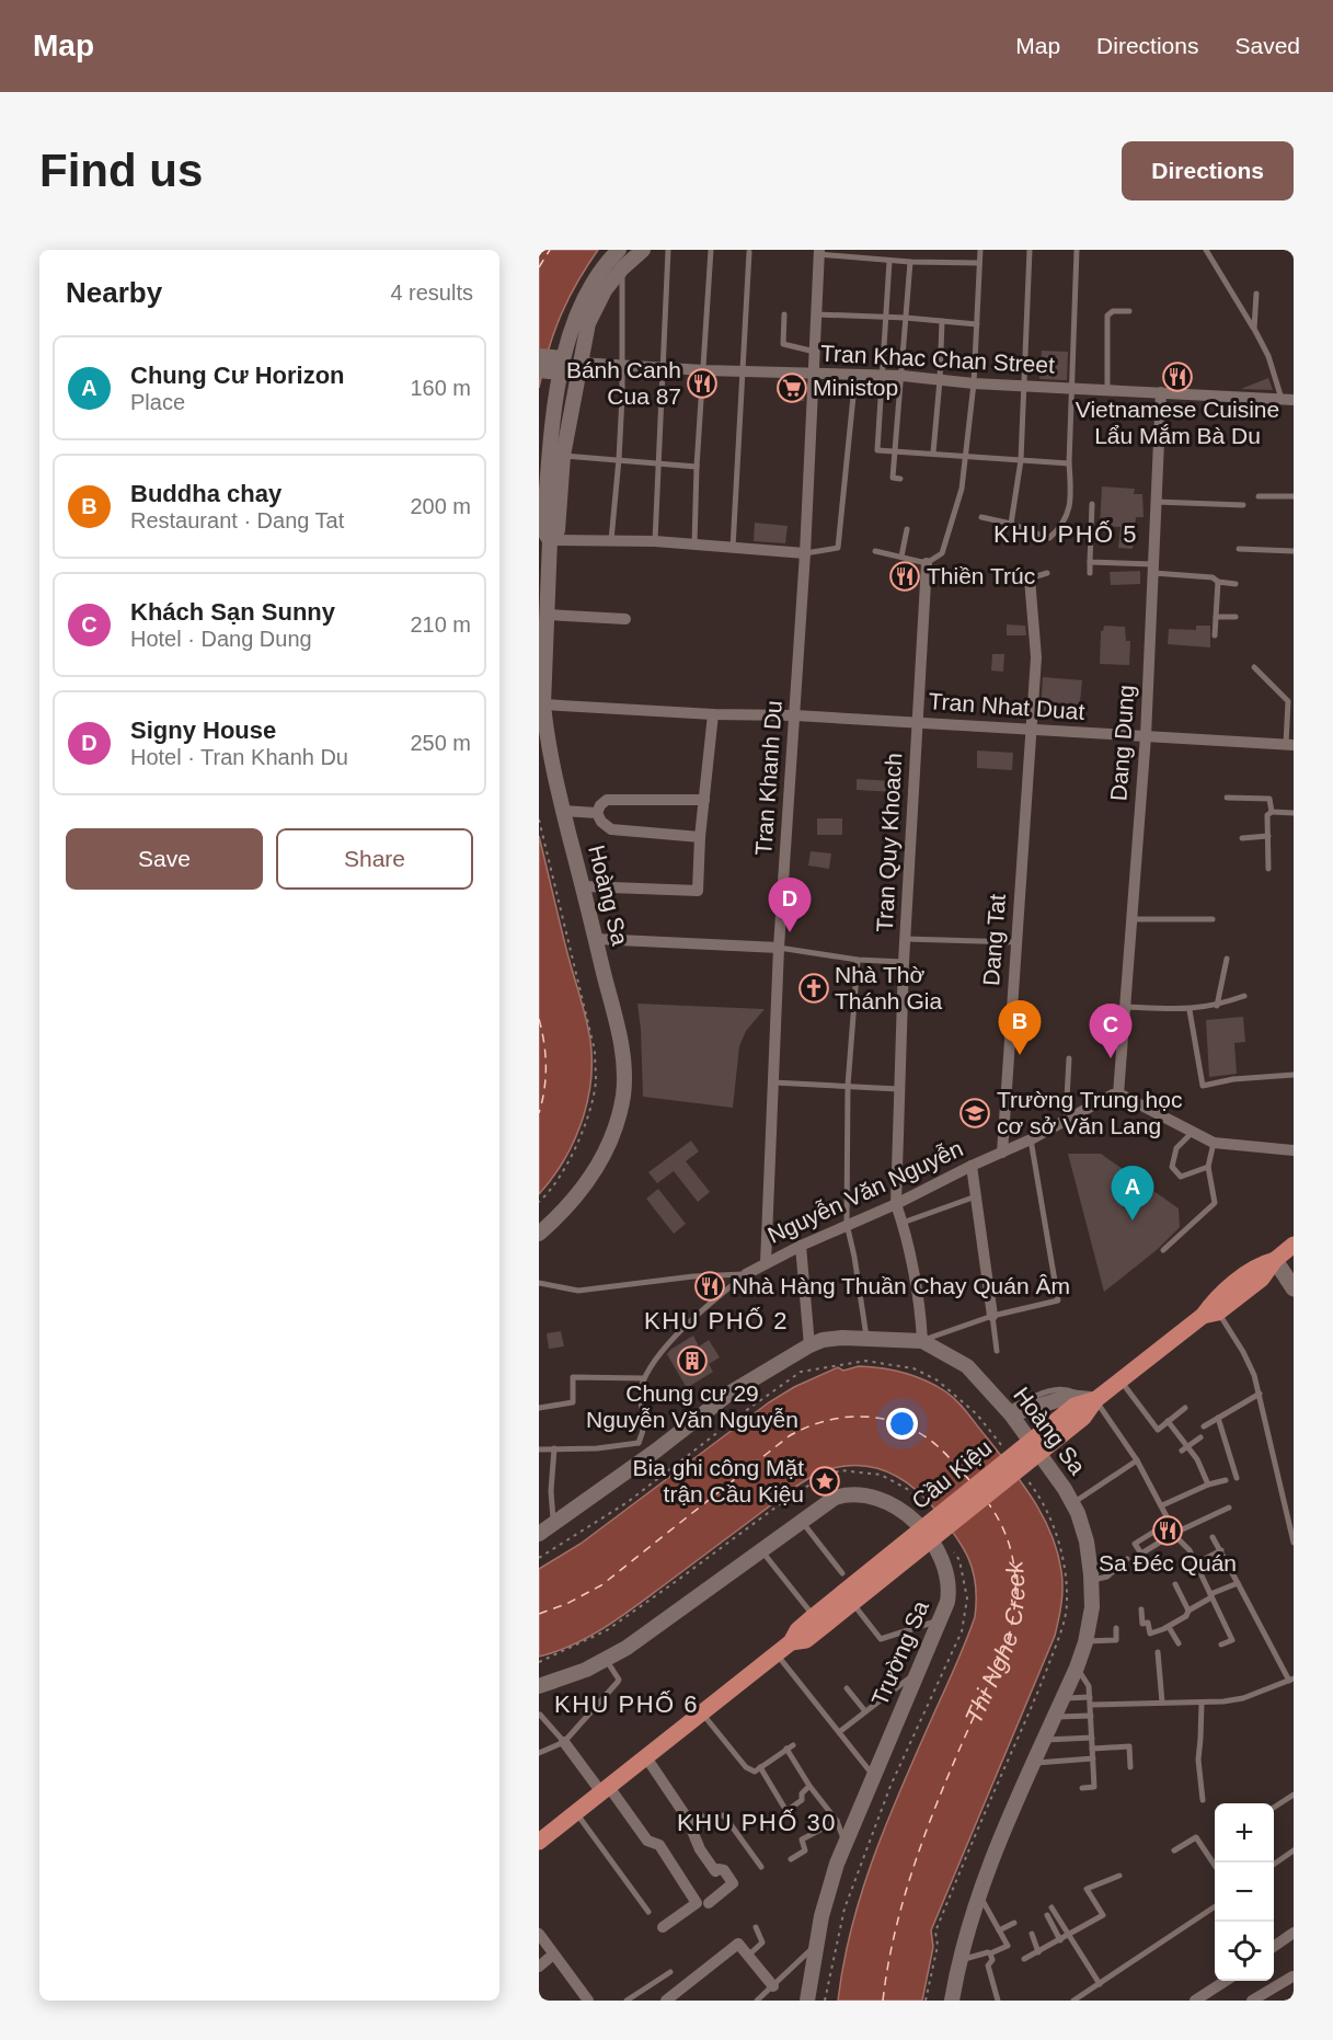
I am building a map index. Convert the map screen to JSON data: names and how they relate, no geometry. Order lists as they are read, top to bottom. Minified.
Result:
{"streets":{"main road":["Cầu Kiệu"],"street":["Tran Khac Chan Street","Tran Nhat Duat","Dang Dung","Tran Khanh Du","Tran Quy Khoach","Hoàng Sa","Dang Tat","Nguyễn Văn Nguyễn","Trường Sa"]},"crossings":[["Tran Khac Chan Street","Dang Dung"],["Tran Khac Chan Street","Tran Khanh Du"],["Tran Nhat Duat","Dang Dung"],["Tran Nhat Duat","Tran Khanh Du"],["Tran Nhat Duat","Tran Quy Khoach"],["Tran Nhat Duat","Hoàng Sa"],["Tran Nhat Duat","Dang Tat"],["Dang Dung","Nguyễn Văn Nguyễn"],["Tran Khanh Du","Nguyễn Văn Nguyễn"],["Tran Quy Khoach","Nguyễn Văn Nguyễn"],["Dang Tat","Nguyễn Văn Nguyễn"]],"districts":["KHU PHỐ 5","KHU PHỐ 2","KHU PHỐ 6","KHU PHỐ 30"],"water":["Thi Nghe Creek"],"places":{"restaurant":["Vietnamese Cuisine Lẩu Mắm Bà Du","Bánh Canh Cua 87","Thiền Trúc","Nhà Hàng Thuần Chay Quán Âm","Sa Đéc Quán"],"supermarket":["Ministop"],"church":["Nhà Thờ Thánh Gia"],"school or university":["Trường Trung học cơ sở Văn Lang"],"building":["Chung cư 29 Nguyễn Văn Nguyễn"],"place":["Bia ghi công Mặt trận Cầu Kiệu"]},"page":{"header":"Map","nav":["Map","Directions","Saved"],"buttons":["Directions",["Save","Share"]],"title":"Find us","heading":["Nearby","4 results"],"list":[{"mark":"A","name":"Chung Cư Horizon","note":"Place","value":"160 m"},{"mark":"B","name":"Buddha chay","note":"Restaurant · Dang Tat","value":"200 m"},{"mark":"C","name":"Khách Sạn Sunny","note":"Hotel · Dang Dung","value":"210 m"},{"mark":"D","name":"Signy House","note":"Hotel · Tran Khanh Du","value":"250 m"}],"pins":["D","B","C","A"],"map_buttons":["+","−"]}}
